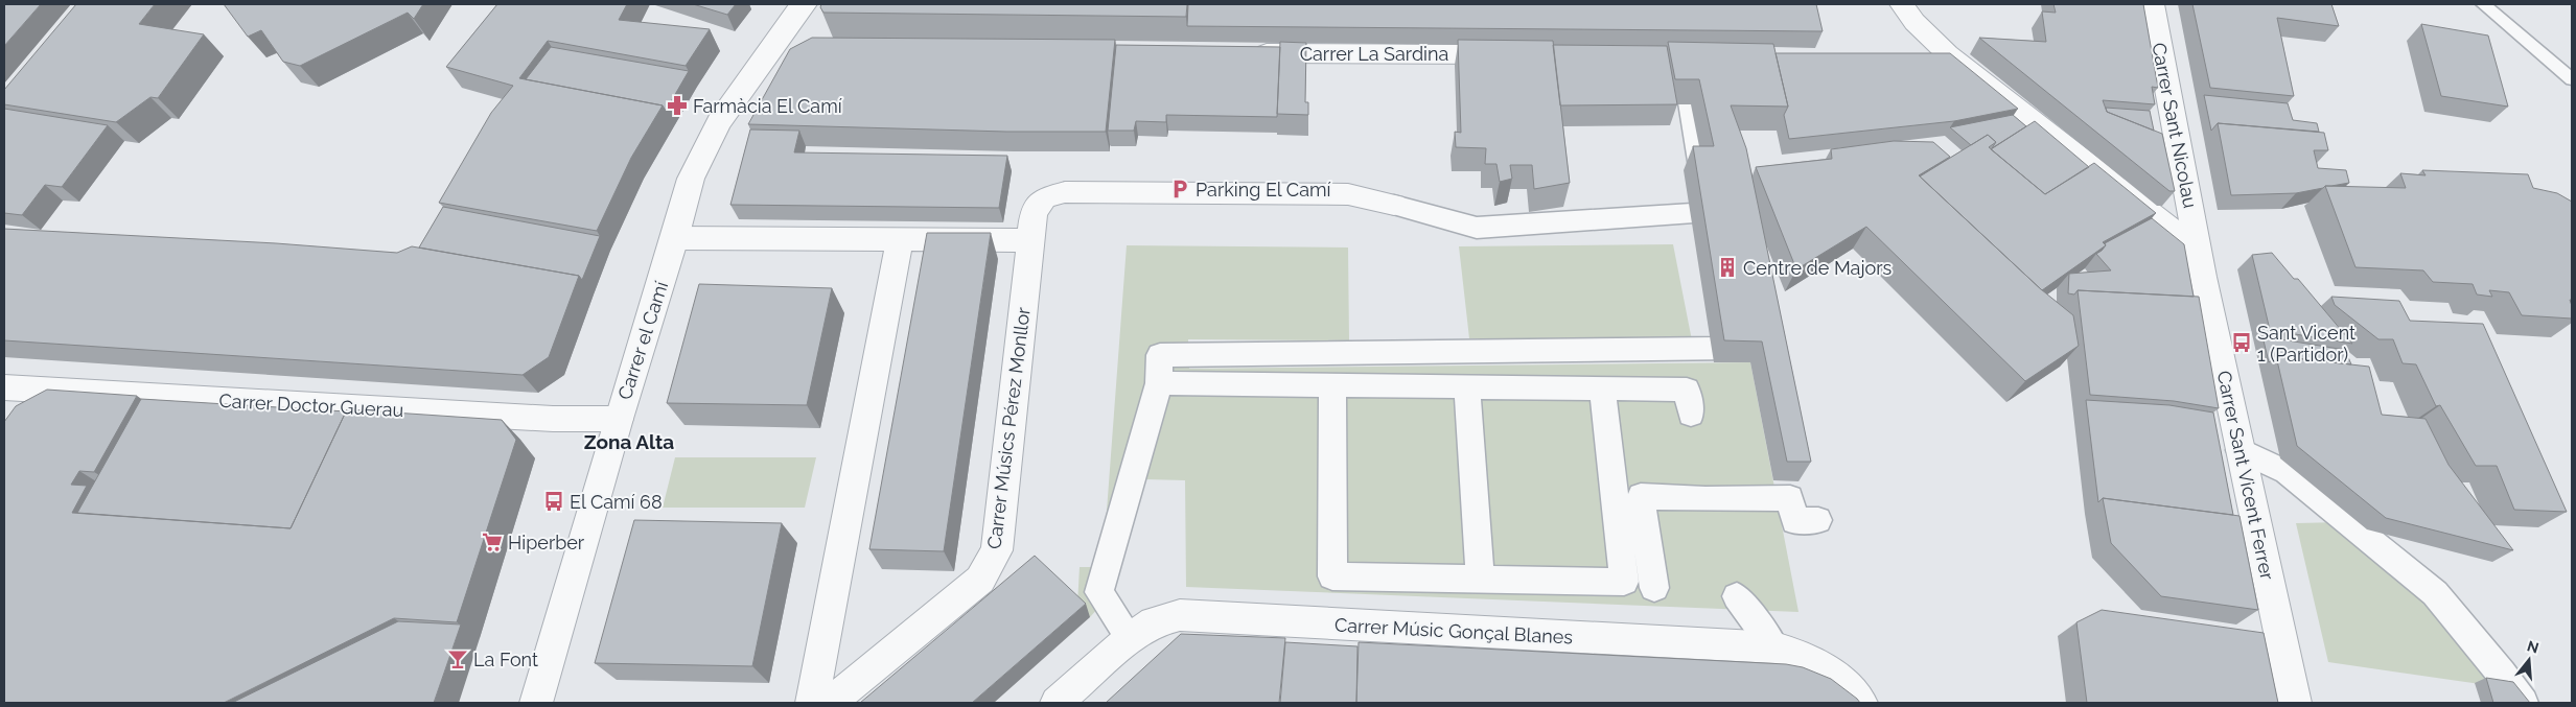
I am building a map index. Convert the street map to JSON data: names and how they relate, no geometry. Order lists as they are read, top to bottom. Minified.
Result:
{"streets":{"street":["Carrer La Sardina","Carrer Sant Nicolau","Carrer el Camí","Carrer Doctor Guerau","Carrer Músics Pérez Monllor","Carrer Sant Vicent Ferrer","Carrer Músic Gonçal Blanes"]},"crossings":[["Carrer Sant Nicolau","Carrer Sant Vicent Ferrer"],["Carrer el Camí","Carrer Doctor Guerau"]],"districts":["Zona Alta"],"places":{"pharmacy":["Farmàcia El Camí"],"parking":["Parking El Camí"],"building":["Centre de Majors"],"bus stop":["Sant Vicent 1 (Partidor)","El Camí 68"],"supermarket":["Hiperber"],"bar":["La Font"]},"north":"top"}
